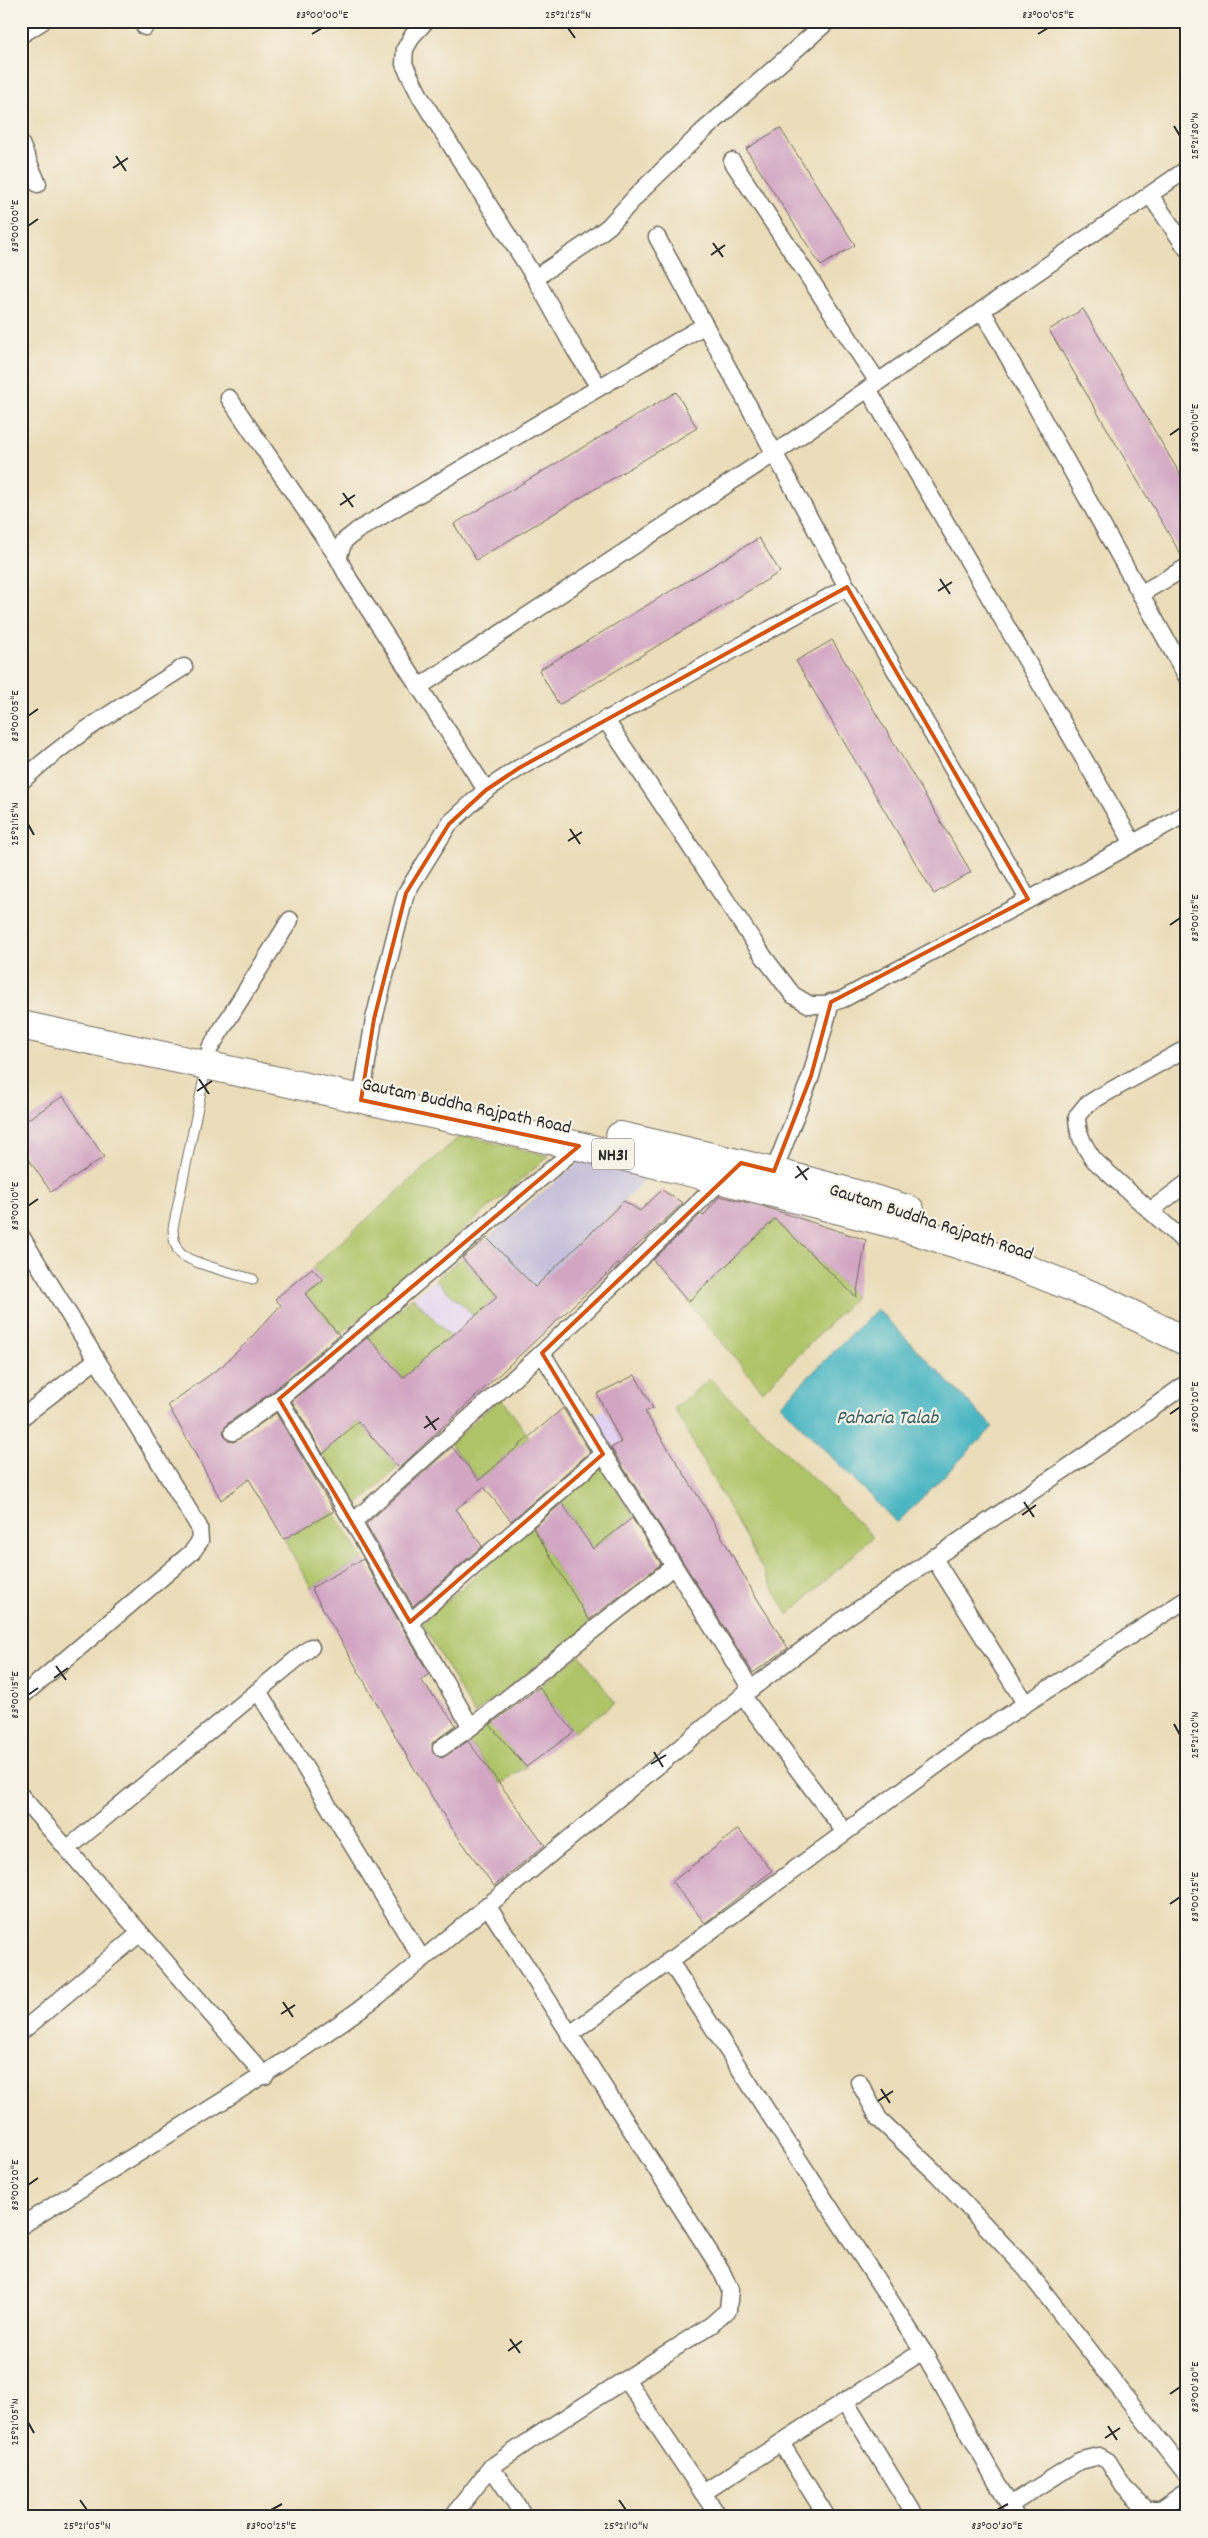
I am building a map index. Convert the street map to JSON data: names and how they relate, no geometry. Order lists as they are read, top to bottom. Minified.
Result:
{"streets":{"highway":["Gautam Buddha Rajpath Road","NH31"]},"crossings":[["Gautam Buddha Rajpath Road","NH31"]],"water":["Paharia Talab"],"coordinates":["83°00'00\"E","25°21'25\"N","83°00'05\"E","25°21'30\"N","83°00'10\"E","25°21'15\"N","83°00'15\"E","83°00'20\"E","25°21'20\"N","83°00'25\"E","83°00'30\"E","25°21'05\"N","25°21'10\"N"]}
